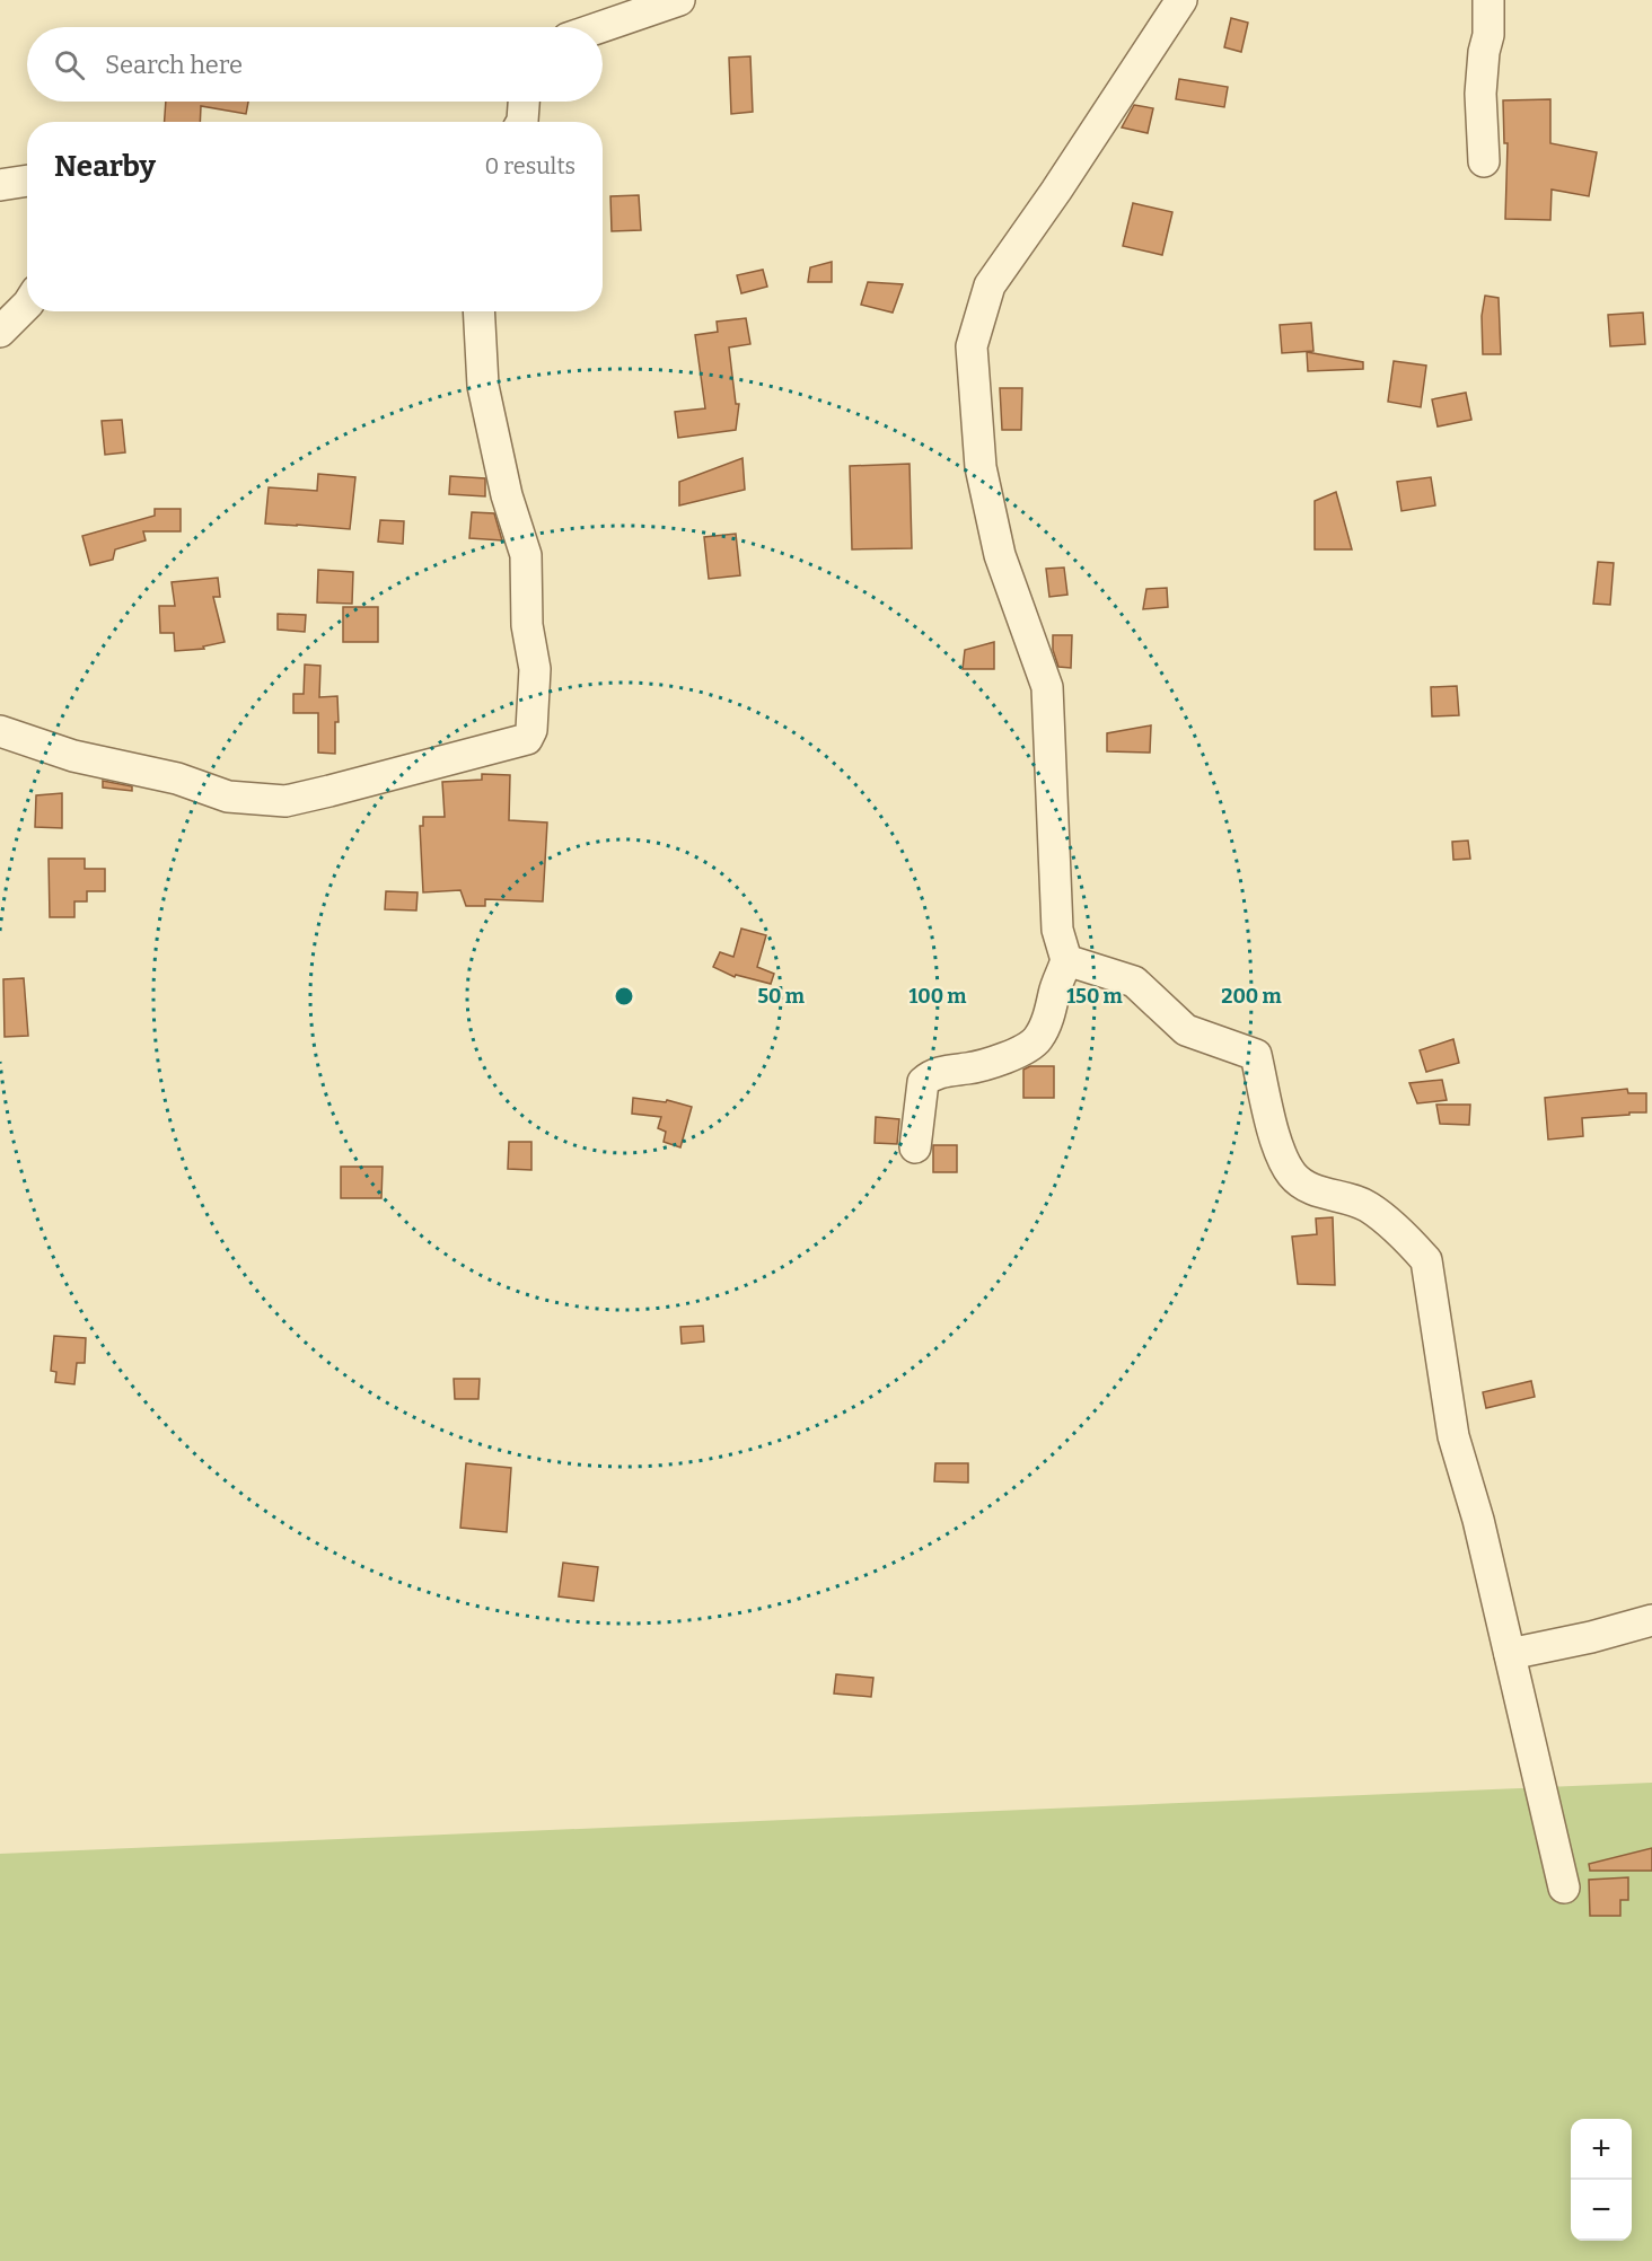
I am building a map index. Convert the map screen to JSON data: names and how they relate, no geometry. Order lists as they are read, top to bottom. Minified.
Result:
{"page":{"search":"Search here","heading":["Nearby","0 results"],"map_buttons":["+","−"]},"rings":["50 m","100 m","150 m","200 m"]}
